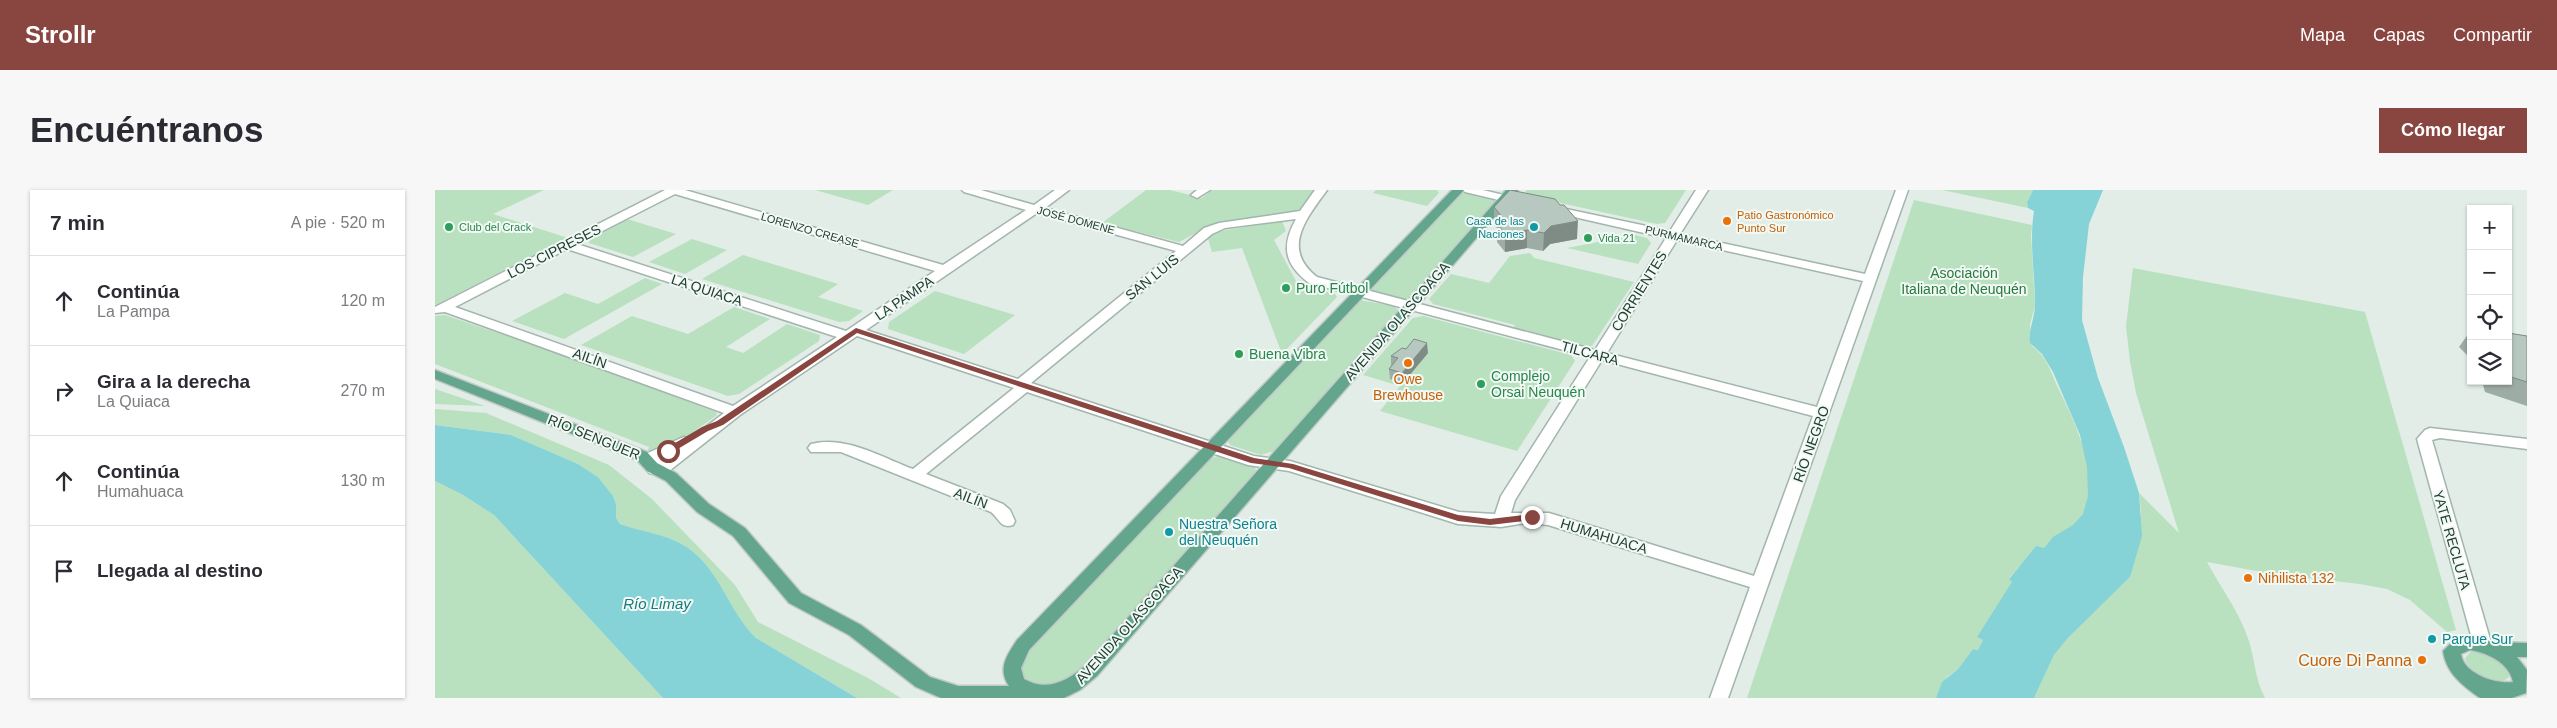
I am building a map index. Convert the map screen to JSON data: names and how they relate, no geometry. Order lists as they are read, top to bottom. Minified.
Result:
{"streets":{"main road":["AVENIDA OLASCOAGA","RÍO SENGUER"],"street":["JOSÉ DOMENE","LORENZO CREASE","PURMAMARCA","LOS CIPRESES","SAN LUIS","LA QUIACA","CORRIENTES","LA PAMPA","TILCARA","AILÍN","RÍO NEGRO","HUMAHUACA","YATE RECLUTA"]},"crossings":[["JOSÉ DOMENE","SAN LUIS"],["JOSÉ DOMENE","LA PAMPA"],["LORENZO CREASE","LOS CIPRESES"],["LORENZO CREASE","LA PAMPA"],["PURMAMARCA","CORRIENTES"],["PURMAMARCA","AVENIDA OLASCOAGA"],["PURMAMARCA","RÍO NEGRO"],["LOS CIPRESES","LA QUIACA"],["LOS CIPRESES","AILÍN"],["SAN LUIS","LA QUIACA"],["SAN LUIS","TILCARA"],["SAN LUIS","AILÍN"],["LA QUIACA","LA PAMPA"],["LA QUIACA","AVENIDA OLASCOAGA"],["LA QUIACA","HUMAHUACA"],["CORRIENTES","TILCARA"],["CORRIENTES","HUMAHUACA"],["LA PAMPA","AILÍN"],["LA PAMPA","RÍO SENGUER"],["AVENIDA OLASCOAGA","TILCARA"],["AVENIDA OLASCOAGA","RÍO SENGUER"],["AVENIDA OLASCOAGA","HUMAHUACA"],["TILCARA","RÍO NEGRO"],["RÍO NEGRO","HUMAHUACA"]],"water":["Río Limay"],"parks":["Asociación Italiana de Neuquén"],"places":["Patio Gastronómico Punto Sur","Club del Crack","Casa de las Naciones","Vida 21","Puro Fútbol","Buena Vibra","Owe Brewhouse","Complejo Orsai Neuquén","Nuestra Señora del Neuquén","Nihilista 132","Parque Sur","Cuore Di Panna"],"page":{"header":"Strollr","nav":["Mapa","Capas","Compartir"],"buttons":"Cómo llegar","title":"Encuéntranos","heading":["7 min","A pie · 520 m"],"map_buttons":["+","−"],"list":[["Continúa","La Pampa","120 m"],["Gira a la derecha","La Quiaca","270 m"],["Continúa","Humahuaca","130 m"],"Llegada al destino"]}}
